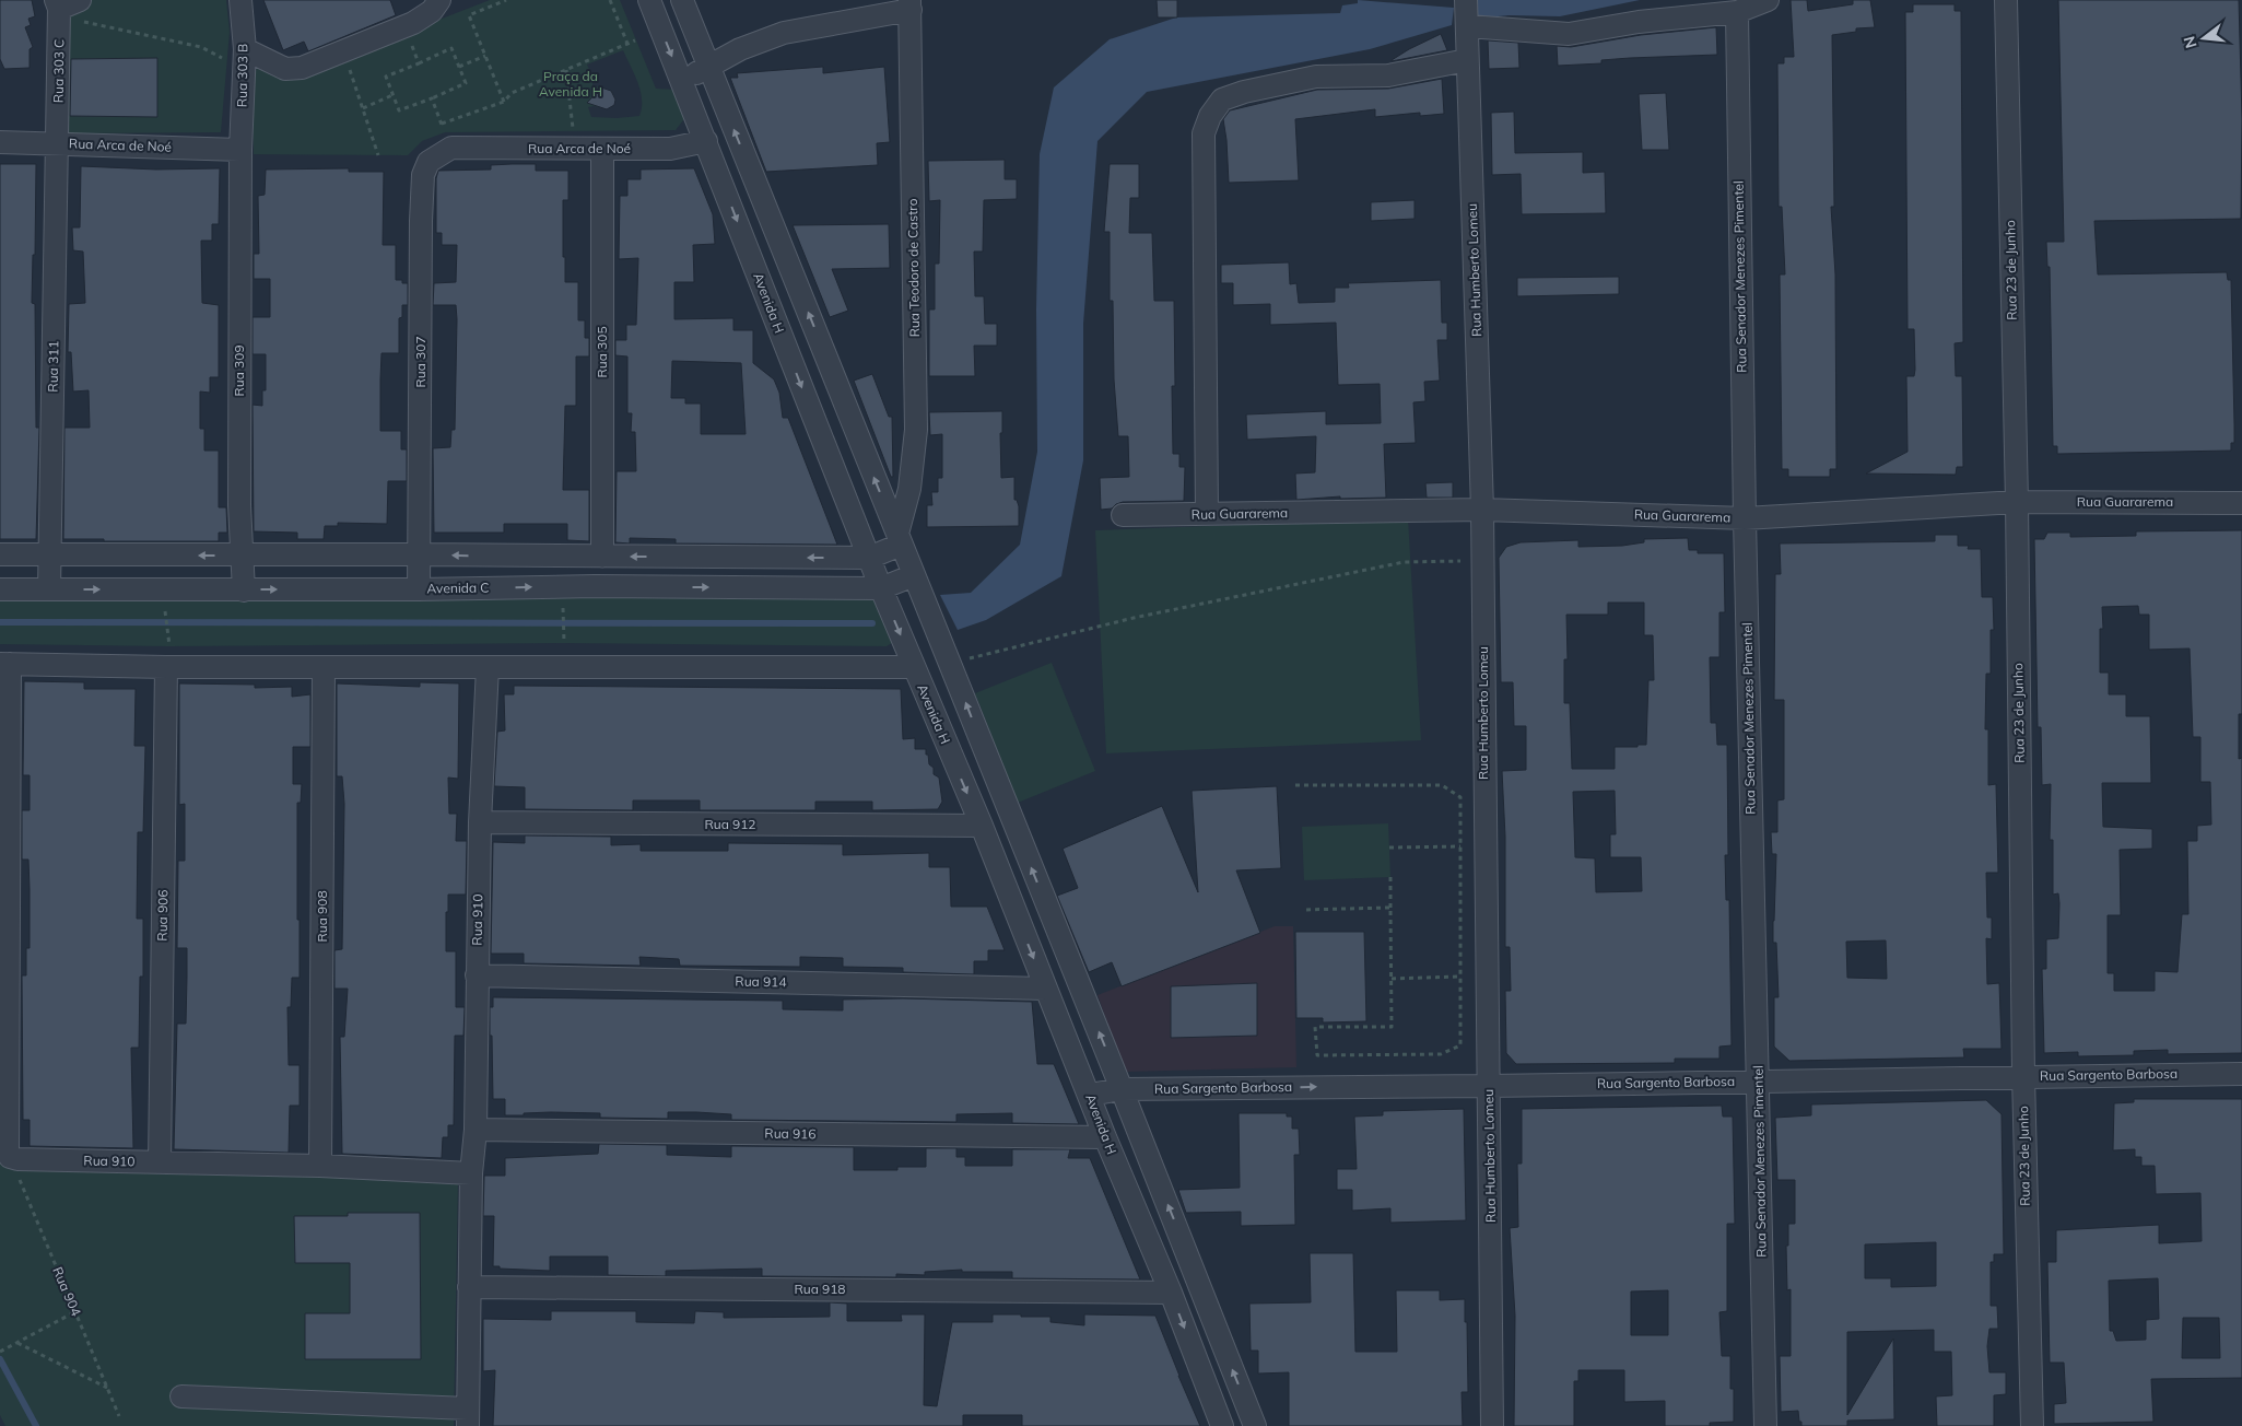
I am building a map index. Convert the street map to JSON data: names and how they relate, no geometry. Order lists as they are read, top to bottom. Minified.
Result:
{"streets":{"street":["Rua 303 C","Rua 303 B","Rua Arca de Noé","Rua Teodoro de Castro","Rua Humberto Lomeu","Rua 23 de Junho","Rua Senador Menezes Pimentel","Avenida H","Rua 305","Rua 307","Rua 311","Rua 309","Rua Guararema","Avenida C","Rua 912","Rua 906","Rua 908","Rua 910","Rua 914","Rua Sargento Barbosa","Rua 916","Rua 918"],"path":["Rua 904"]},"crossings":[["Rua 303 C","Rua Arca de Noé"],["Rua 303 C","Rua 311"],["Rua 303 B","Rua Arca de Noé"],["Rua 303 B","Rua 309"],["Rua Arca de Noé","Avenida H"],["Rua Arca de Noé","Rua 305"],["Rua Arca de Noé","Rua 307"],["Rua Arca de Noé","Rua 311"],["Rua Arca de Noé","Rua 309"],["Rua Humberto Lomeu","Rua Guararema"],["Rua Humberto Lomeu","Rua Sargento Barbosa"],["Rua 23 de Junho","Rua Guararema"],["Rua 23 de Junho","Rua Sargento Barbosa"],["Rua Senador Menezes Pimentel","Rua Guararema"],["Rua Senador Menezes Pimentel","Rua Sargento Barbosa"],["Avenida H","Avenida C"],["Avenida H","Rua 912"],["Avenida H","Rua 914"],["Avenida H","Rua Sargento Barbosa"],["Avenida H","Rua 916"],["Avenida H","Rua 918"],["Rua 307","Avenida C"],["Rua 311","Avenida C"],["Rua 309","Avenida C"],["Rua 912","Rua 910"],["Rua 906","Rua 910"],["Rua 908","Rua 910"],["Rua 910","Rua 914"],["Rua 910","Rua 916"],["Rua 910","Rua 918"],["Rua 910","Rua 904"]],"parks":["Praça da Avenida H"],"north":"left"}
